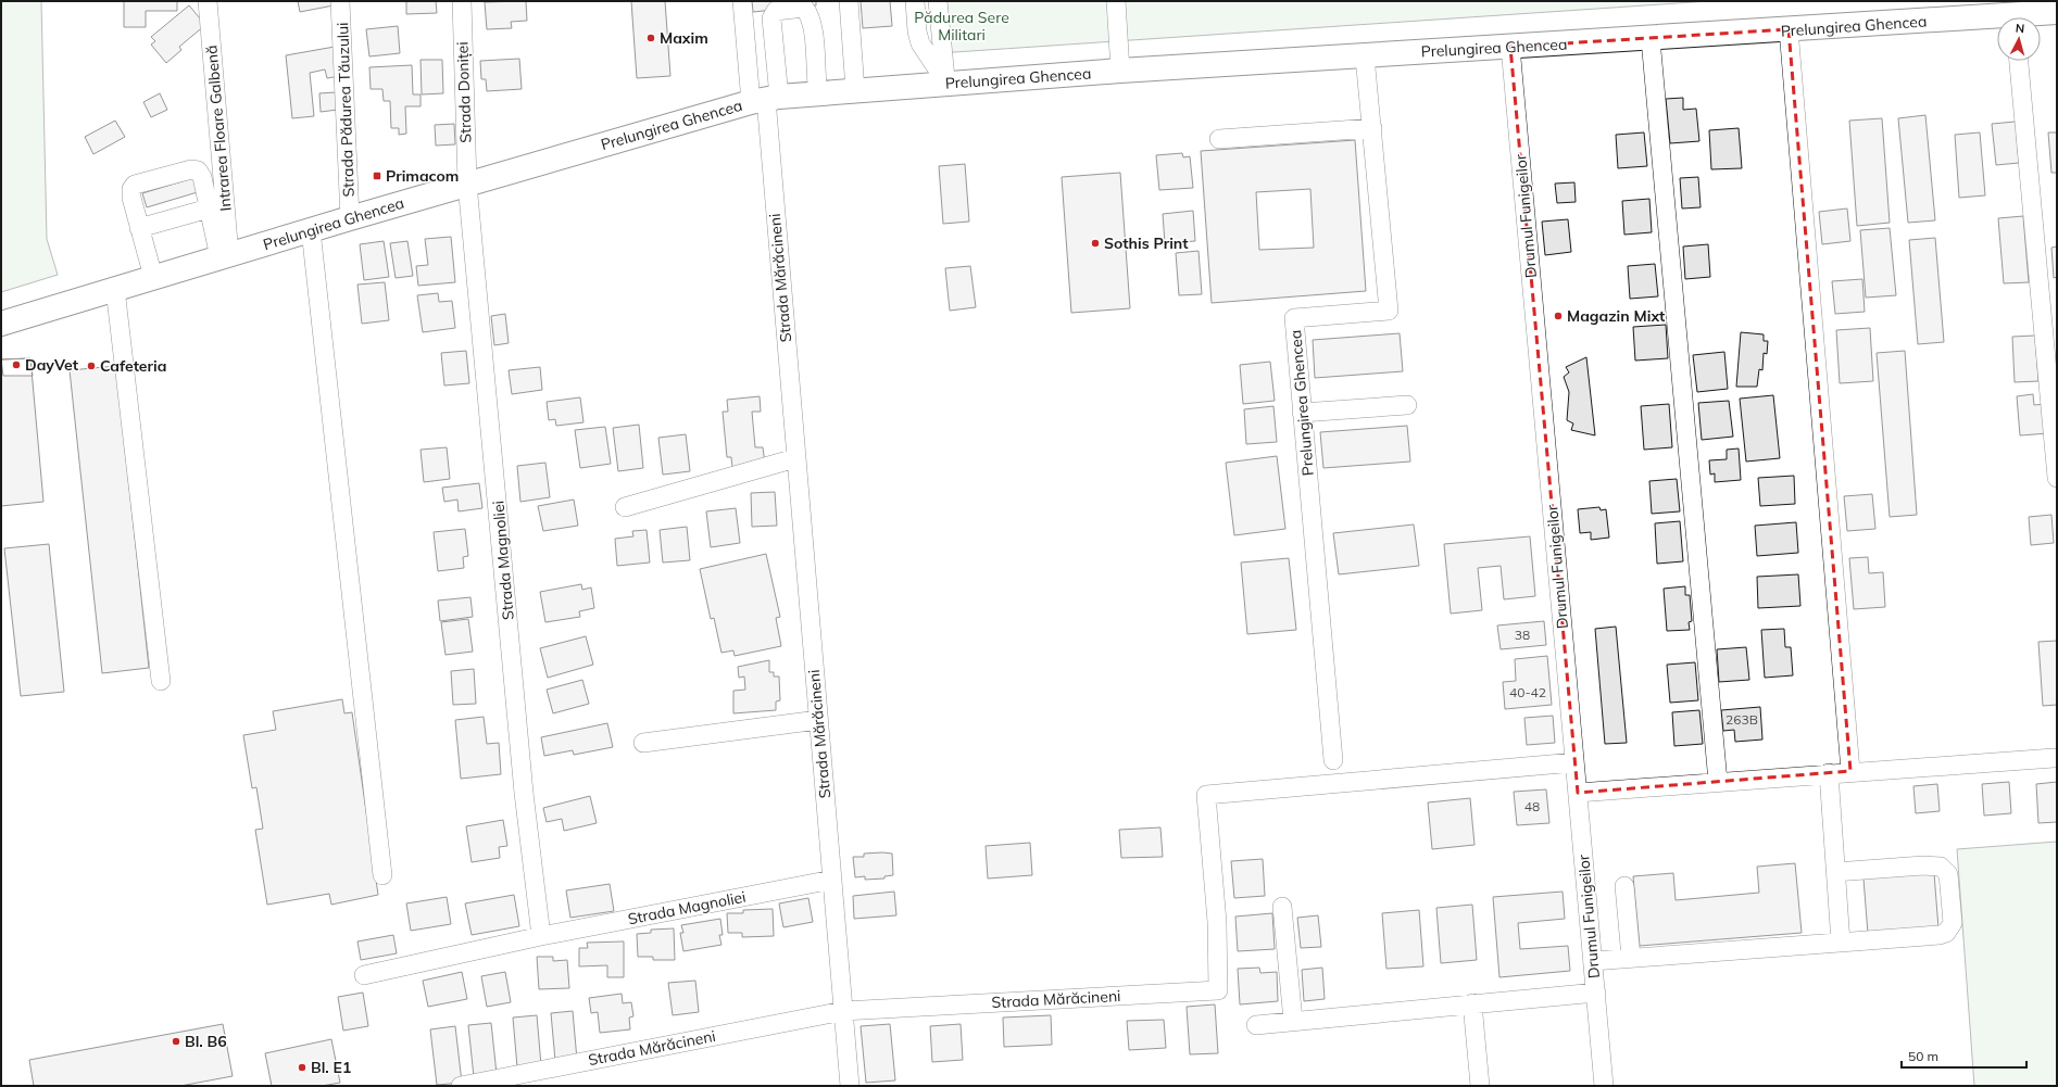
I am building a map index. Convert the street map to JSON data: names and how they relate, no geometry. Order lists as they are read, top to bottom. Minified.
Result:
{"streets":{"main road":["Prelungirea Ghencea"],"street":["Strada Doniței","Strada Pădurea Tăuzului","Intrarea Floare Galbenă","Drumul Funigeilor","Strada Mărăcineni","Strada Magnoliei"]},"crossings":[["Prelungirea Ghencea","Strada Doniței"],["Prelungirea Ghencea","Strada Pădurea Tăuzului"],["Prelungirea Ghencea","Intrarea Floare Galbenă"],["Prelungirea Ghencea","Drumul Funigeilor"],["Prelungirea Ghencea","Strada Mărăcineni"],["Prelungirea Ghencea","Strada Magnoliei"],["Strada Doniței","Strada Magnoliei"],["Drumul Funigeilor","Strada Mărăcineni"],["Strada Mărăcineni","Strada Magnoliei"]],"parks":["Pădurea Sere Militari"],"places":{"other":["Maxim","Sothis Print","Magazin Mixt","DayVet","Cafeteria","Bl. B6","Bl. E1"],"transit":["Primacom"]},"house_numbers":["38","40-42","263B","48"],"scale_bar":"50 m","north":"top"}
